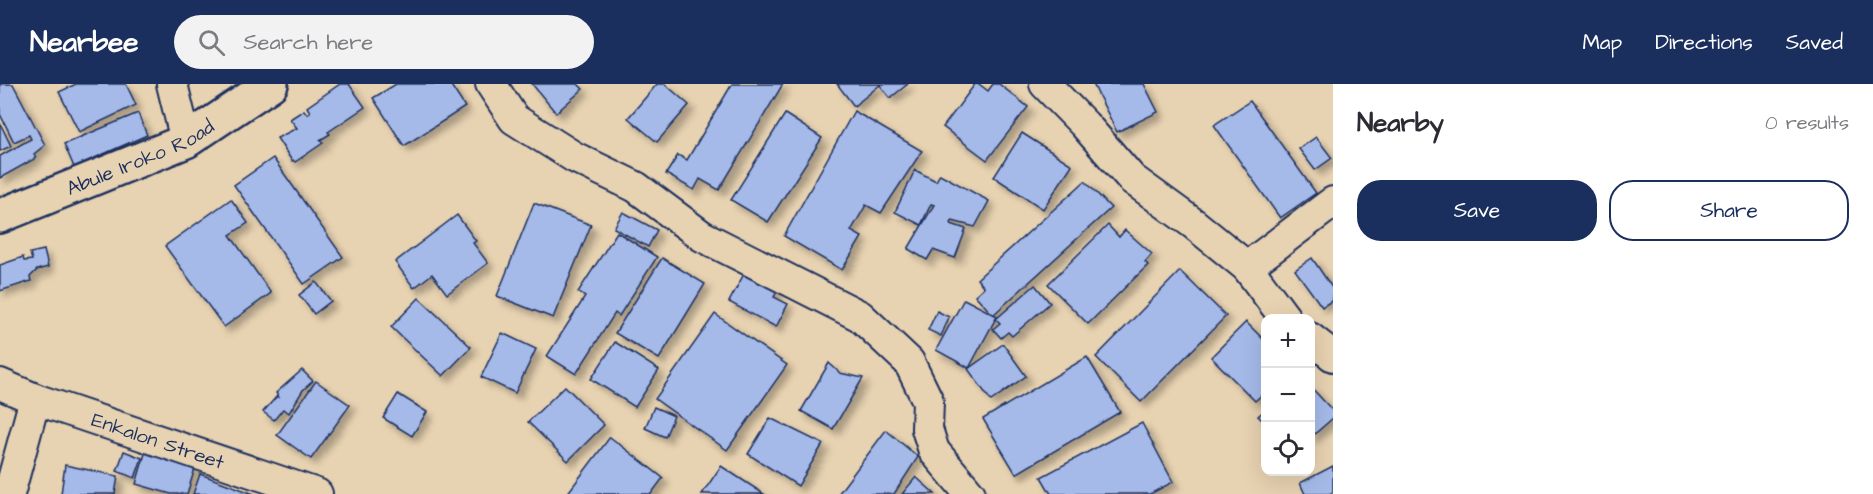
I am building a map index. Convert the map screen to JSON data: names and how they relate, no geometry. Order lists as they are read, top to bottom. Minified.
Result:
{"streets":{"street":["Abule Iroko Road","Enkalon Street"]},"page":{"header":"Nearbee","search":"Search here","nav":["Map","Directions","Saved"],"heading":["Nearby","0 results"],"buttons":["Save","Share"],"map_buttons":["+","−"]}}
